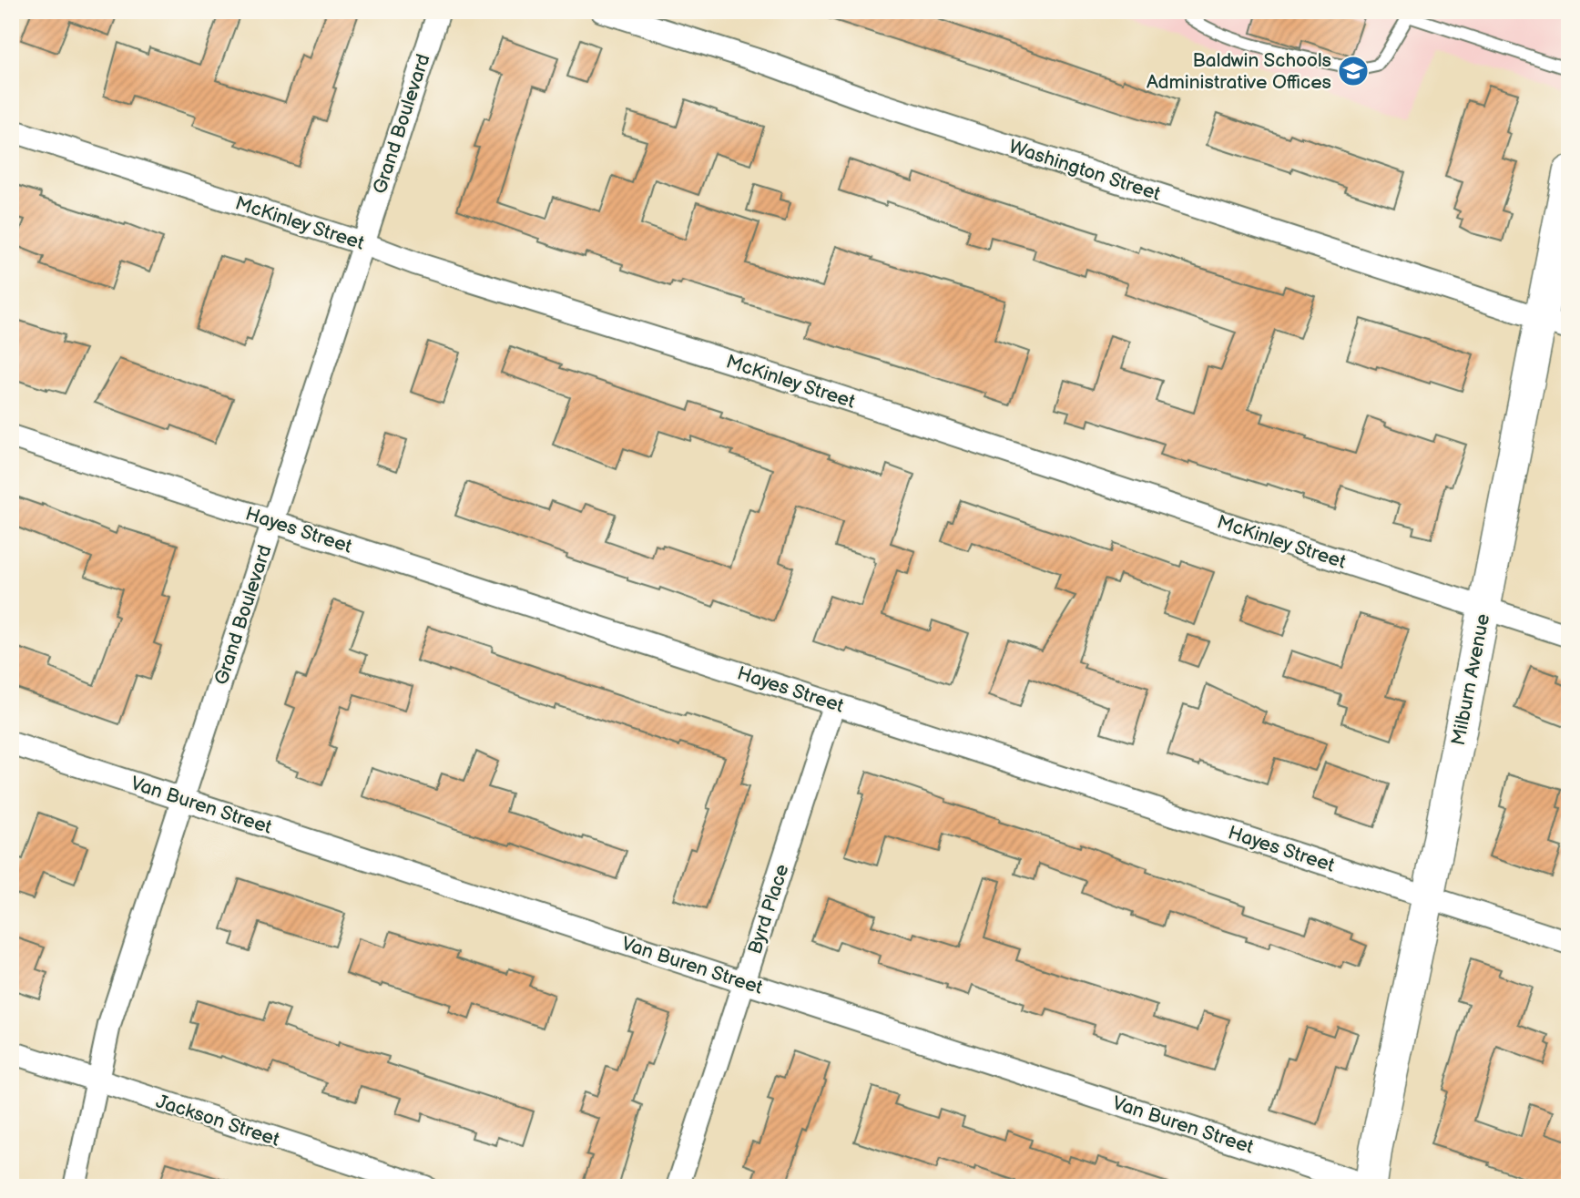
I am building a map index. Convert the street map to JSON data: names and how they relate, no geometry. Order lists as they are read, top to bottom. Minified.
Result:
{"streets":{"main road":["Milburn Avenue"],"street":["Grand Boulevard","Washington Street","McKinley Street","Hayes Street","Van Buren Street","Byrd Place","Jackson Street"]},"crossings":[["Grand Boulevard","McKinley Street"],["Grand Boulevard","Hayes Street"],["Grand Boulevard","Van Buren Street"],["Grand Boulevard","Jackson Street"],["Washington Street","Milburn Avenue"],["McKinley Street","Milburn Avenue"],["Hayes Street","Milburn Avenue"],["Hayes Street","Byrd Place"],["Milburn Avenue","Van Buren Street"],["Van Buren Street","Byrd Place"]],"places":{"school or university":["Baldwin Schools Administrative Offices"]}}
